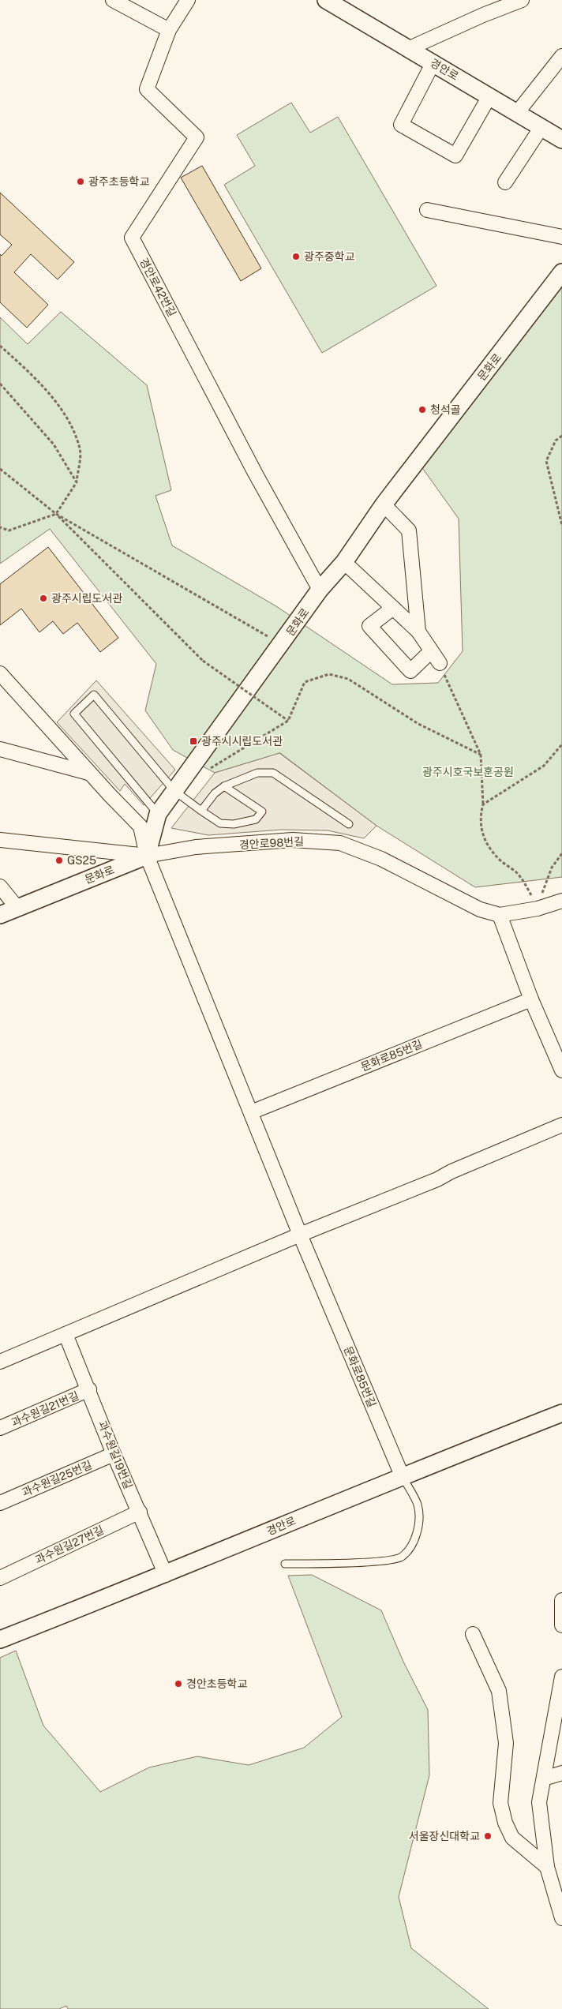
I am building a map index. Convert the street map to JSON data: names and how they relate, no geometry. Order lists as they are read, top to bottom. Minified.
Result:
{"streets":{"street":["경안로","경안로42번길","문화로","경안로98번길","문화로85번길","과수원길21번길","과수원길19번길","과수원길25번길","과수원길27번길"]},"crossings":[["경안로","문화로85번길"],["경안로","과수원길19번길"],["경안로42번길","문화로"],["문화로","경안로98번길"],["문화로","문화로85번길"],["경안로98번길","문화로85번길"],["과수원길21번길","과수원길19번길"],["과수원길19번길","과수원길25번길"],["과수원길19번길","과수원길27번길"]],"parks":["광주시호국보훈공원"],"places":{"other":["광주초등학교","광주중학교","청석골","광주시립도서관","GS25","경안초등학교","서울장신대학교"],"transit":["광주시시립도서관"]}}
